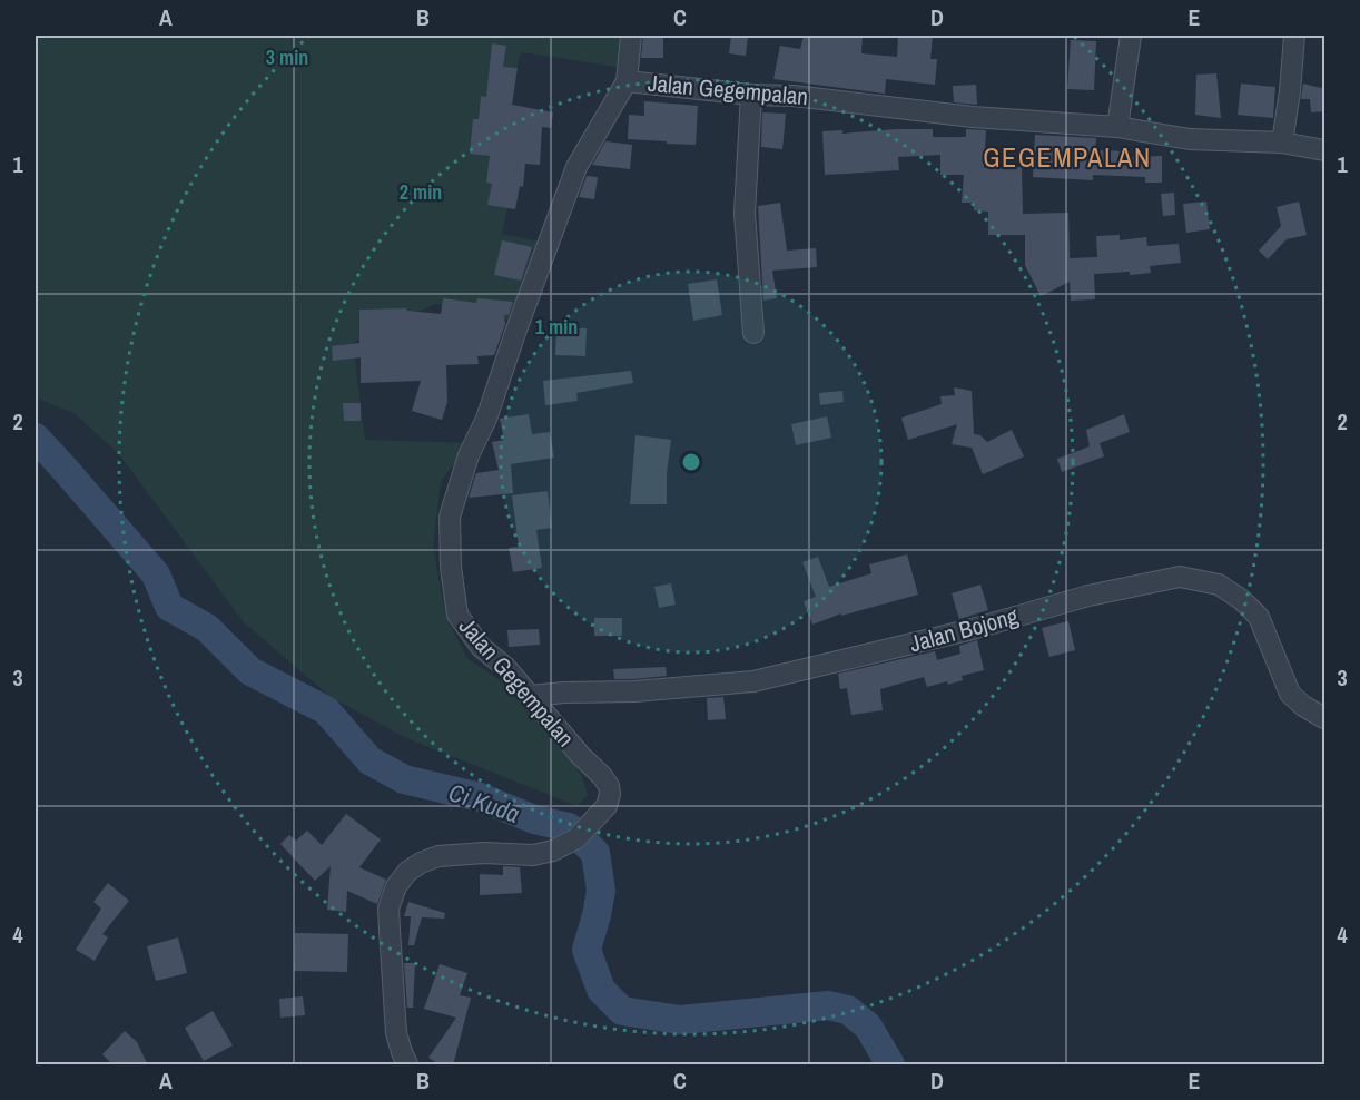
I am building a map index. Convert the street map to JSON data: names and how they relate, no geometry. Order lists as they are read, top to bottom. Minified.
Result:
{"streets":{"street":["Jalan Gegempalan","Jalan Bojong"]},"crossings":[["Jalan Gegempalan","Jalan Bojong"]],"districts":["GEGEMPALAN"],"water":["Ci Kuda"],"grid":{"columns":["A","B","C","D","E"],"rows":["1","2","3","4"]},"rings":["3 min","2 min","1 min"]}
